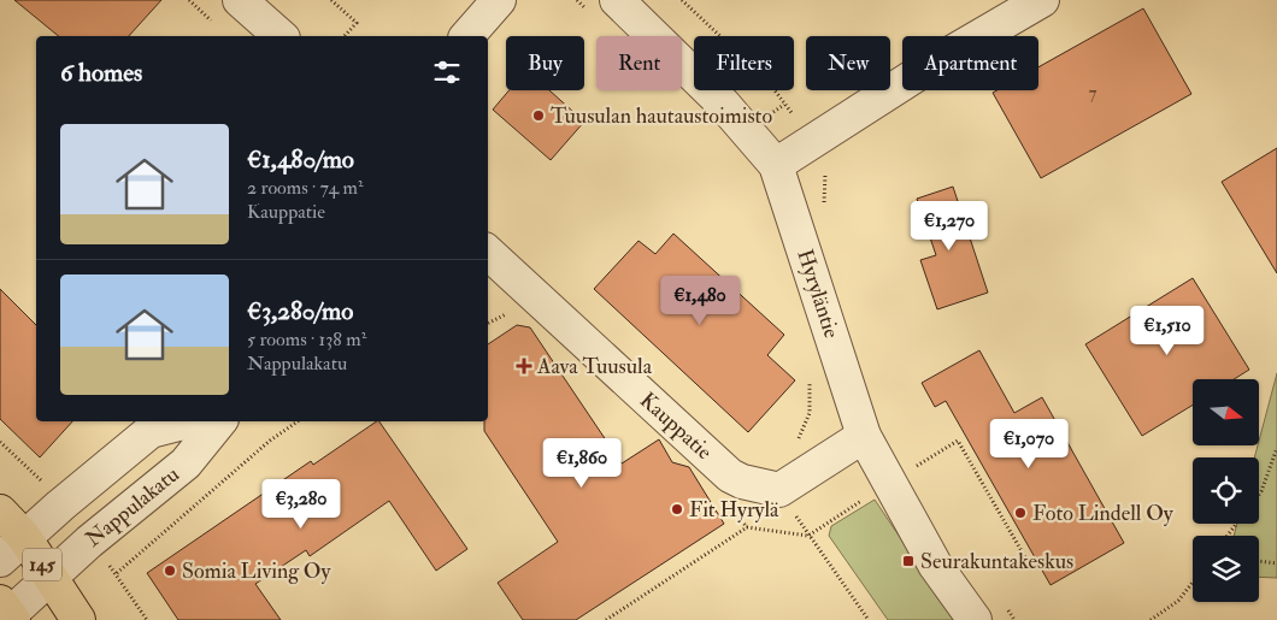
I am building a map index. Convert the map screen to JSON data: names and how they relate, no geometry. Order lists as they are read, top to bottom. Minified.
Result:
{"streets":{"main road":["145"],"street":["Hyryläntie","Kauppatie","Nappulakatu"]},"crossings":[["Nappulakatu","145"]],"places":{"other":["Tuusulan hautaustoimisto","Fit Hyrylä","Foto Lindell Oy","Somia Living Oy"],"health":["Aava Tuusula"],"transit":["Seurakuntakeskus"]},"house_numbers":["7"],"north":"right","page":{"chip":["Buy","Rent","Filters","New","Apartment"],"heading":"6 homes","list":[{"name":"€1,480/mo","note":"2 rooms · 74 m² · Kauppatie"},{"name":"€3,280/mo","note":"5 rooms · 138 m² · Nappulakatu"}],"price":["€1,270","€1,480","€1,510","€1,070","€1,860","€3,280"]}}
